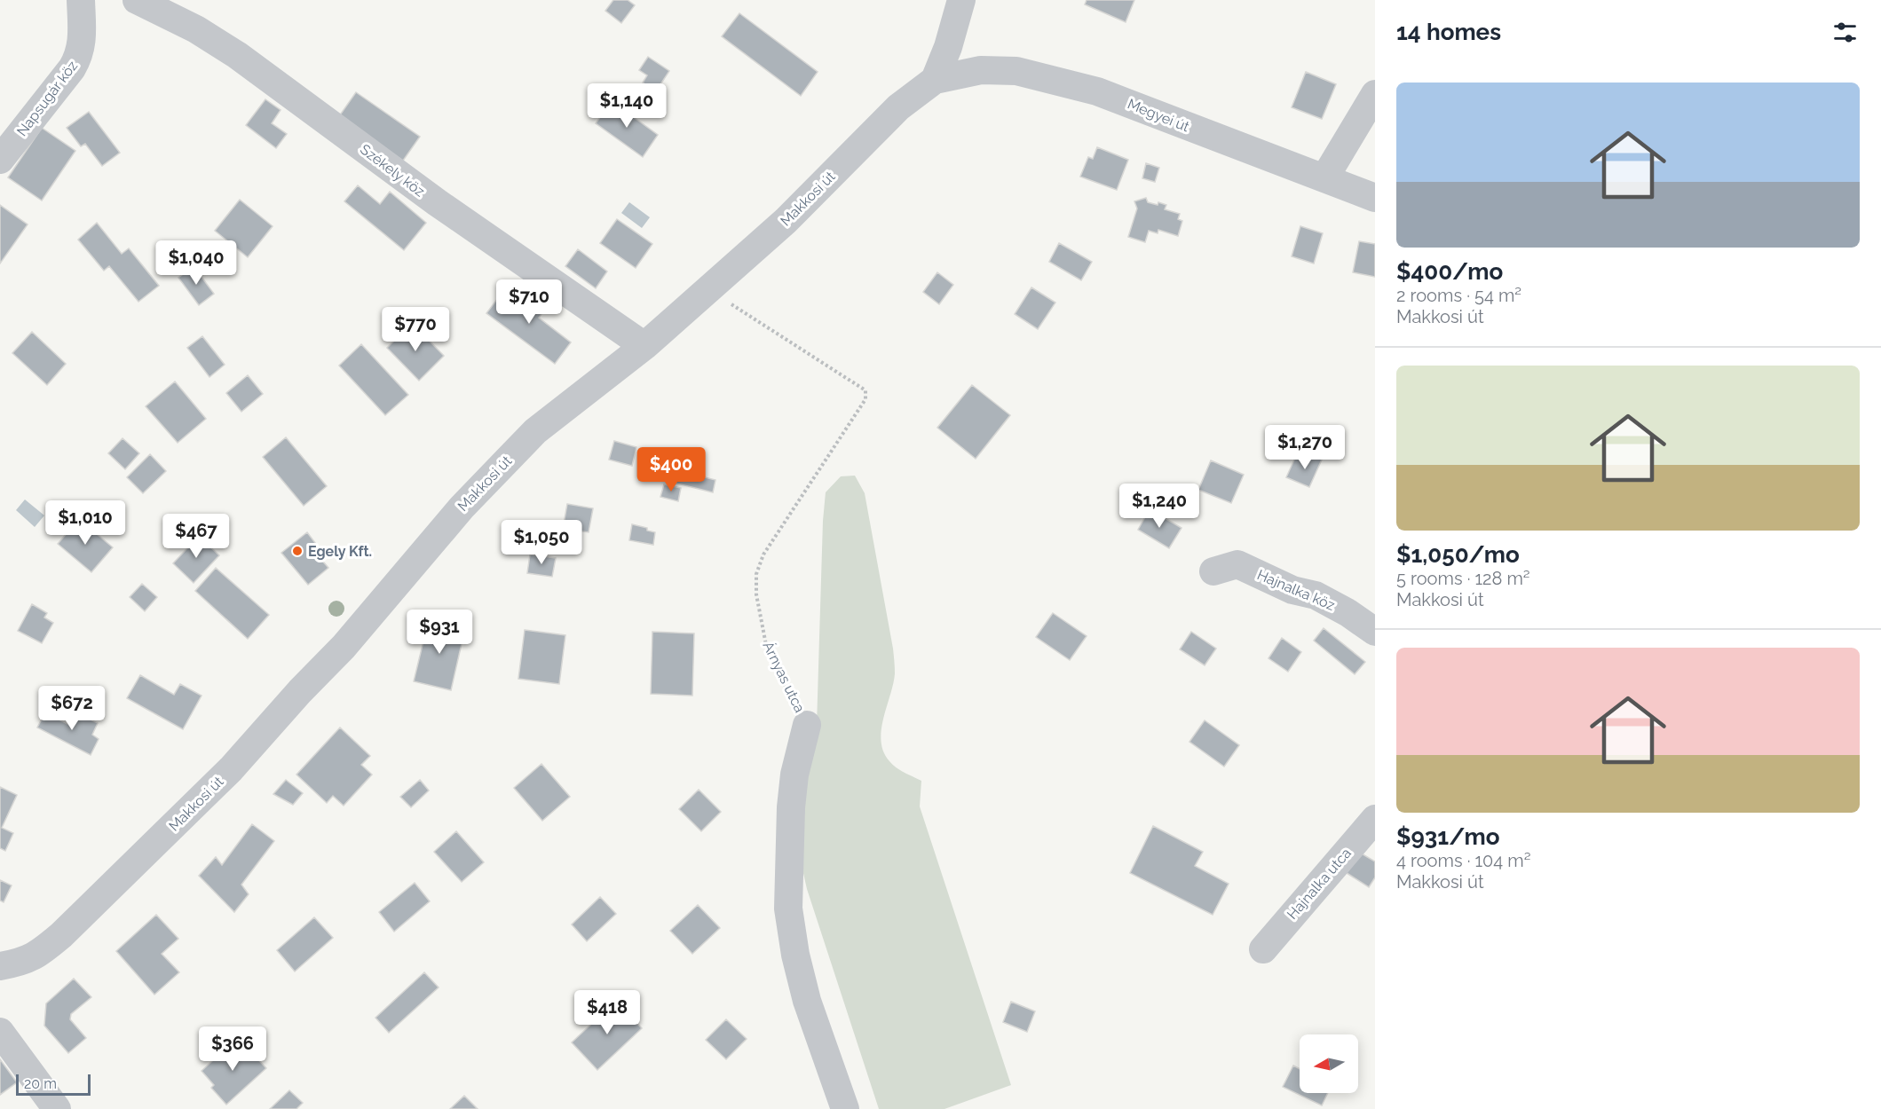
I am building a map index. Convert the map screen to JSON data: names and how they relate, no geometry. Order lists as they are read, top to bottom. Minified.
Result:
{"streets":{"street":["Napsugár köz","Megyei út","Székely köz","Makkosi út","Hajnalka köz","Árnyas utca","Hajnalka utca"]},"crossings":[["Megyei út","Makkosi út"],["Székely köz","Makkosi út"],["Makkosi út","Árnyas utca"]],"places":["Egely Kft."],"scale_bar":"20 m","north":"left","page":{"heading":"14 homes","list":[{"name":"$400/mo","note":"2 rooms · 54 m² · Makkosi út"},{"name":"$1,050/mo","note":"5 rooms · 128 m² · Makkosi út"},{"name":"$931/mo","note":"4 rooms · 104 m² · Makkosi út"}],"price":["$1,140","$1,040","$710","$770","$1,270","$400","$1,240","$1,010","$467","$1,050","$931","$672","$418","$366"],"scale":"20 m"}}
